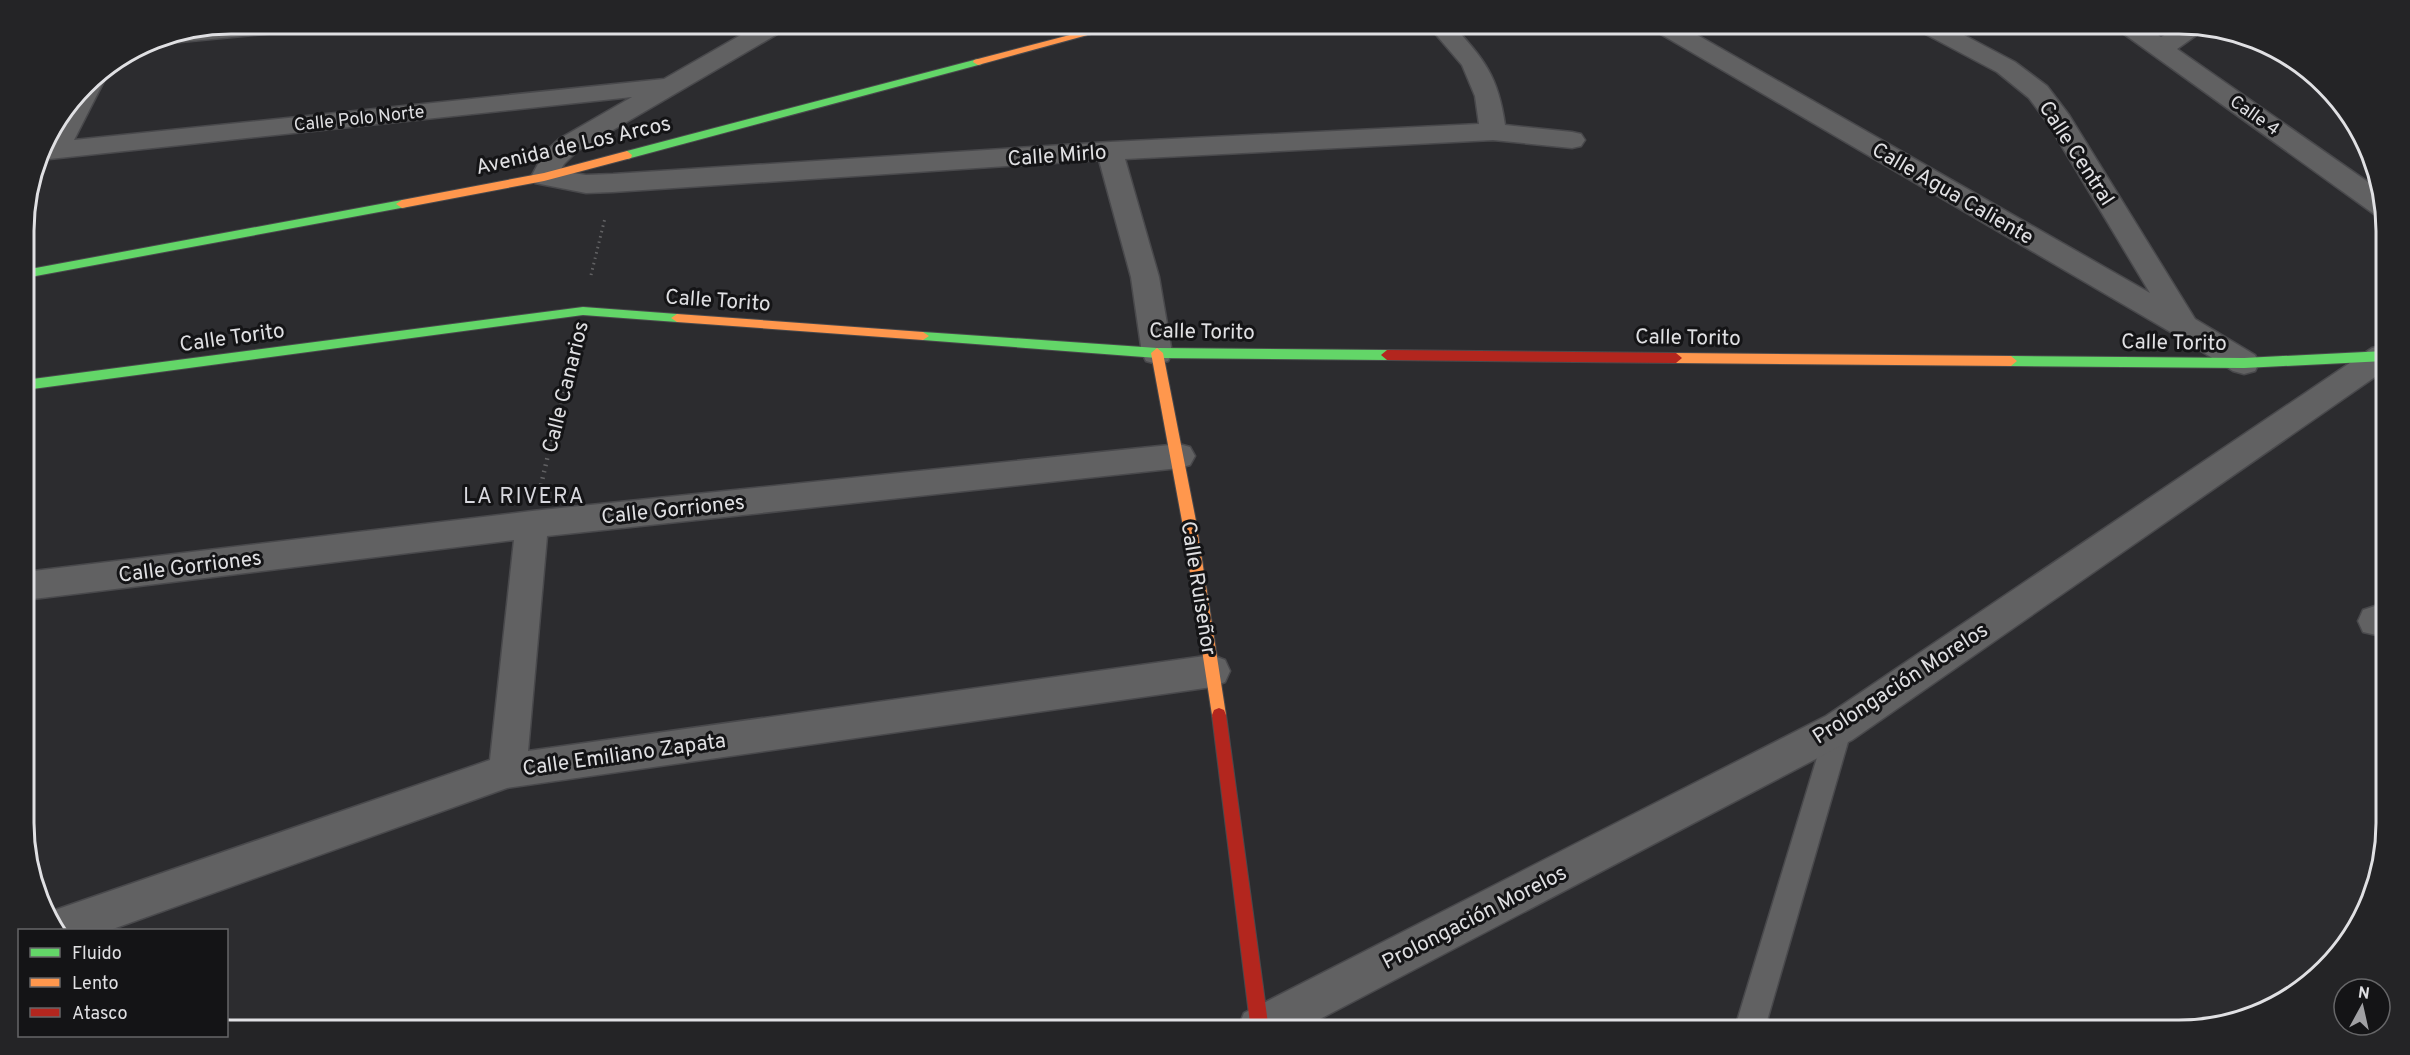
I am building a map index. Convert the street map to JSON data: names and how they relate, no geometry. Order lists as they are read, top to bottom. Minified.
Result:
{"streets":{"street":["Calle 4","Calle Polo Norte","Avenida de Los Arcos","Calle Central","Calle Mirlo","Calle Agua Caliente","Calle Torito","Calle Gorriones","Calle Ruiseñor","Prolongación Morelos","Calle Emiliano Zapata"],"path":["Calle Canarios"]},"crossings":[["Avenida de Los Arcos","Calle Mirlo"],["Calle Central","Calle Agua Caliente"],["Calle Mirlo","Calle Canarios"],["Calle Mirlo","Calle Ruiseñor"],["Calle Agua Caliente","Calle Torito"],["Calle Torito","Calle Canarios"],["Calle Torito","Calle Ruiseñor"],["Calle Canarios","Calle Gorriones"],["Calle Gorriones","Calle Ruiseñor"],["Calle Ruiseñor","Calle Emiliano Zapata"]],"districts":["LA RIVERA"],"legend":["Fluido","Lento","Atasco"],"north":"top"}
